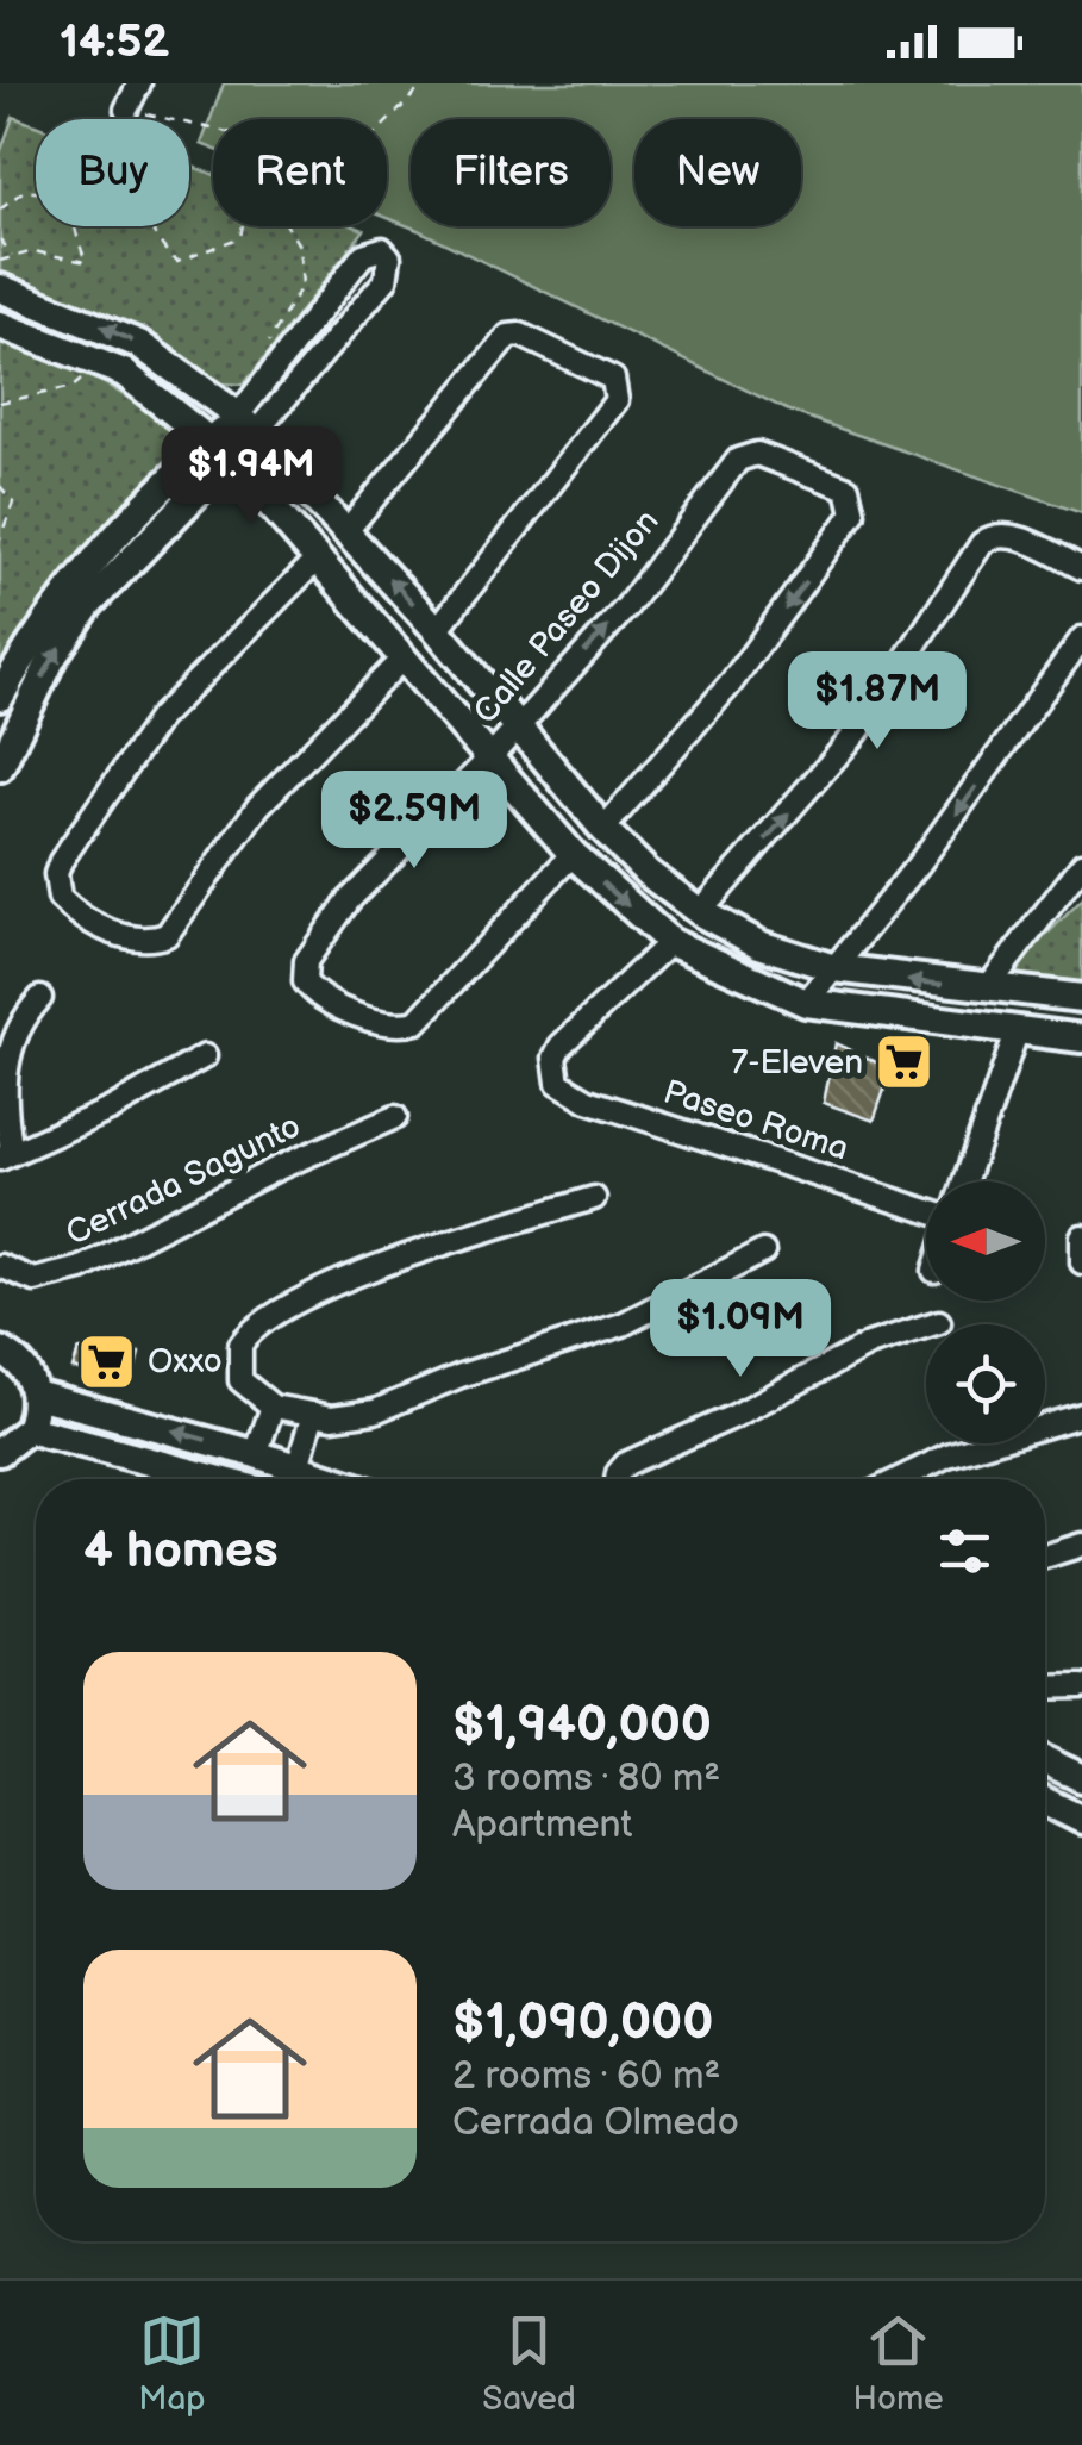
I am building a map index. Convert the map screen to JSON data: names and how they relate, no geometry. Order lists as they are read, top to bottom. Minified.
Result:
{"streets":{"street":["Calle Paseo Dijon","Paseo Roma","Cerrada Sagunto"]},"places":{"supermarket":["7-Eleven","Oxxo"]},"north":"left","page":{"status":"14:52","chip":["Buy","Rent","Filters","New"],"price":["$1.94M","$1.87M","$2.59M","$1.09M"],"heading":"4 homes","list":[{"name":"$1,940,000","note":"3 rooms · 80 m² · Apartment"},{"name":"$1,090,000","note":"2 rooms · 60 m² · Cerrada Olmedo"}],"tabs":["Map","Saved","Home"]}}
